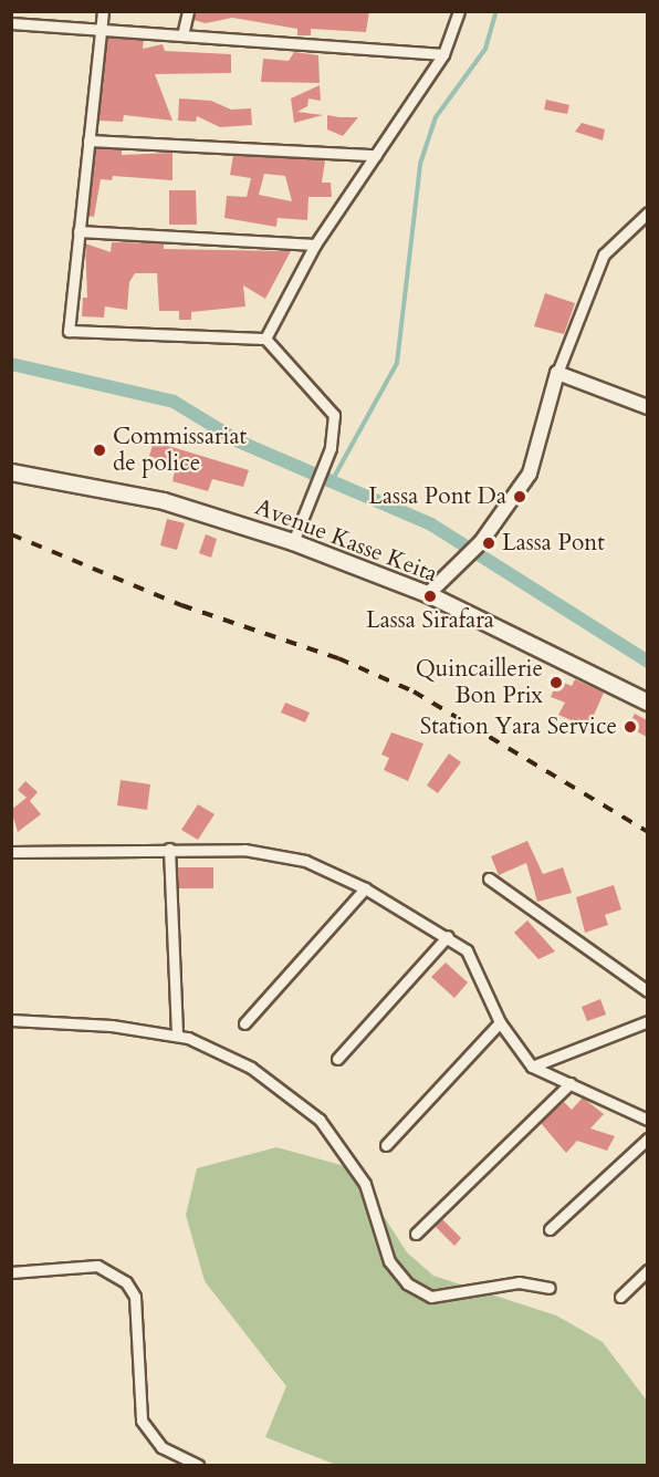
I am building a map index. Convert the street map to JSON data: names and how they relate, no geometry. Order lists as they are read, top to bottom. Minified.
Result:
{"streets":{"main road":["Avenue Kasse Keita"]},"places":["Commissariat de police","Lassa Pont Da","Lassa Pont","Lassa Sirafara","Quincaillerie Bon Prix","Station Yara Service"]}
